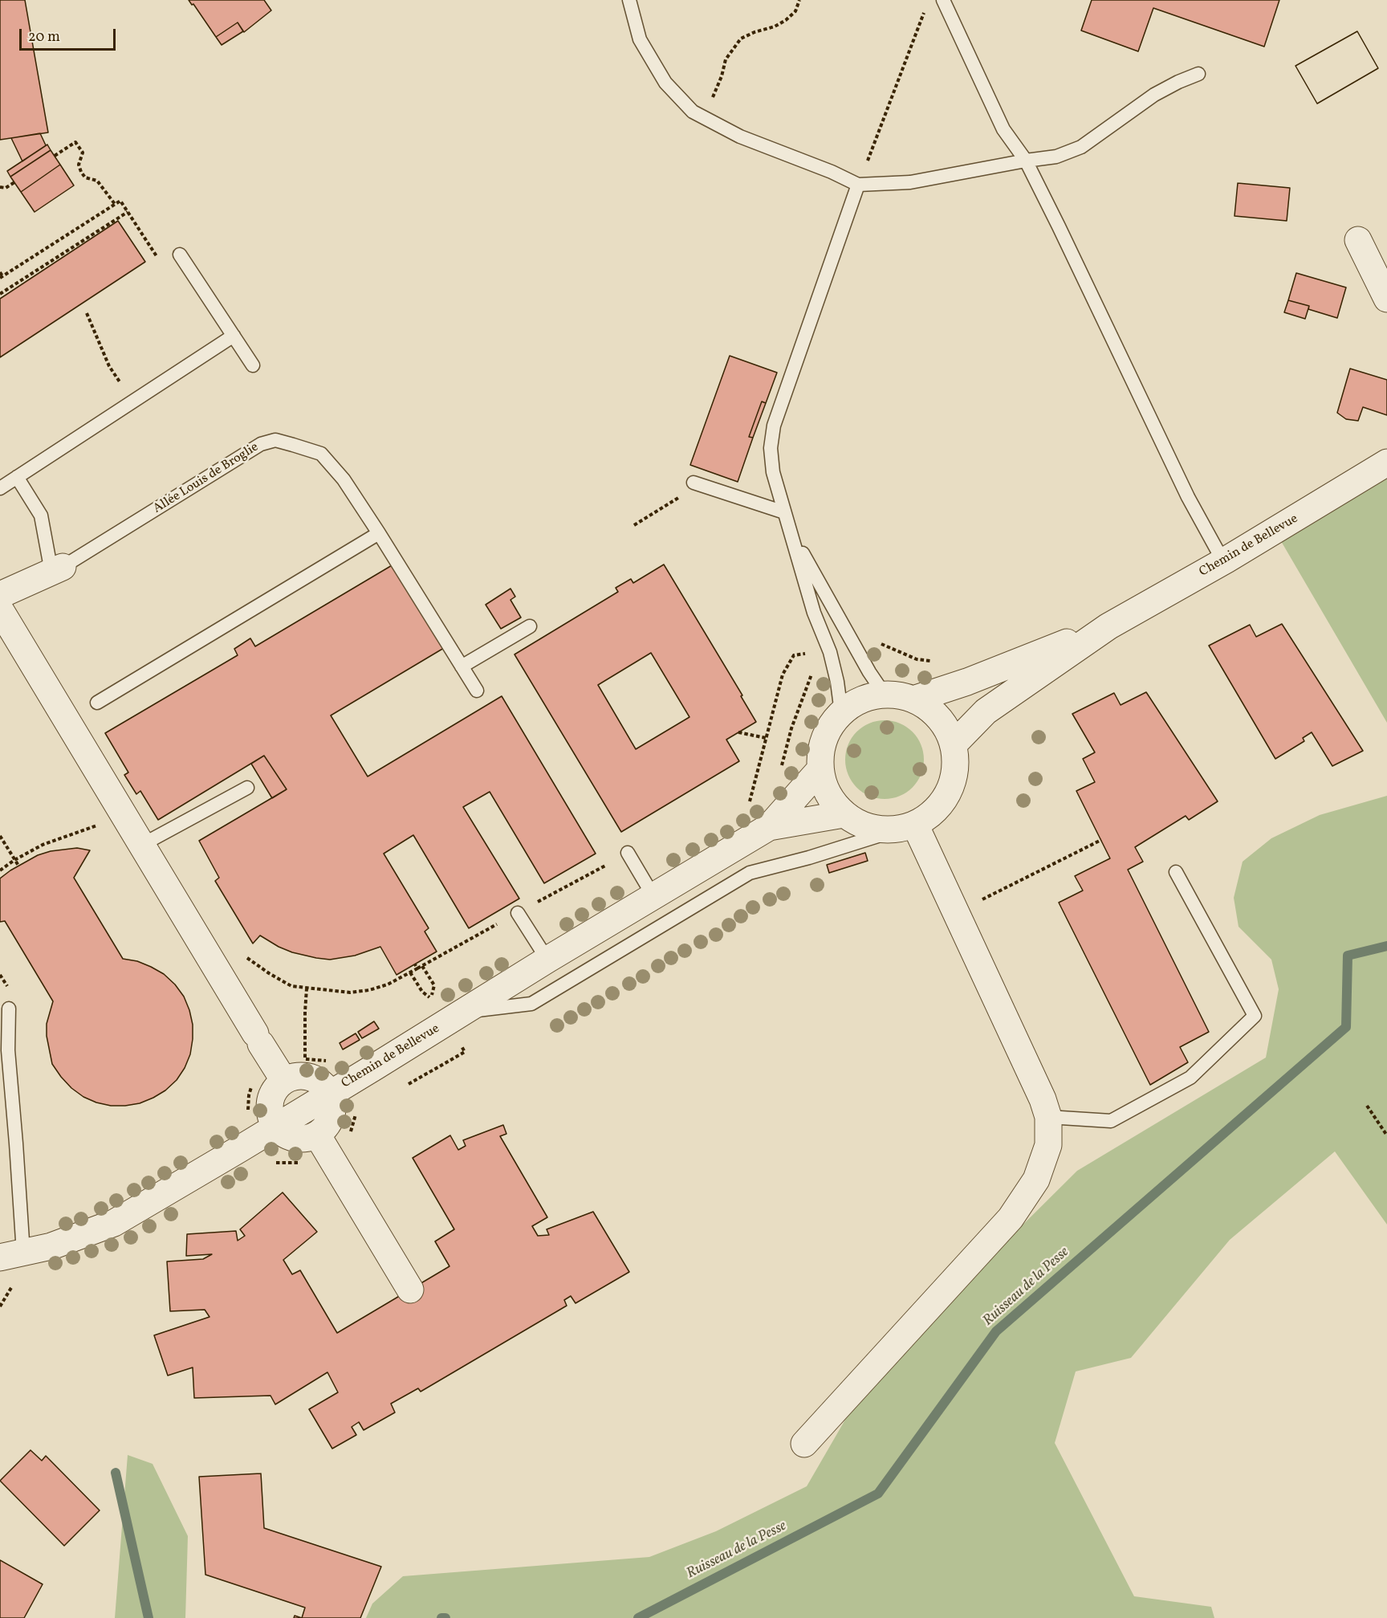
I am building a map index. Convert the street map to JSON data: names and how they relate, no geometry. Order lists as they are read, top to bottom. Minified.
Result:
{"streets":{"street":["Allée Louis de Broglie","Chemin de Bellevue"]},"water":["Ruisseau de la Pesse"],"scale_bar":"20 m"}
